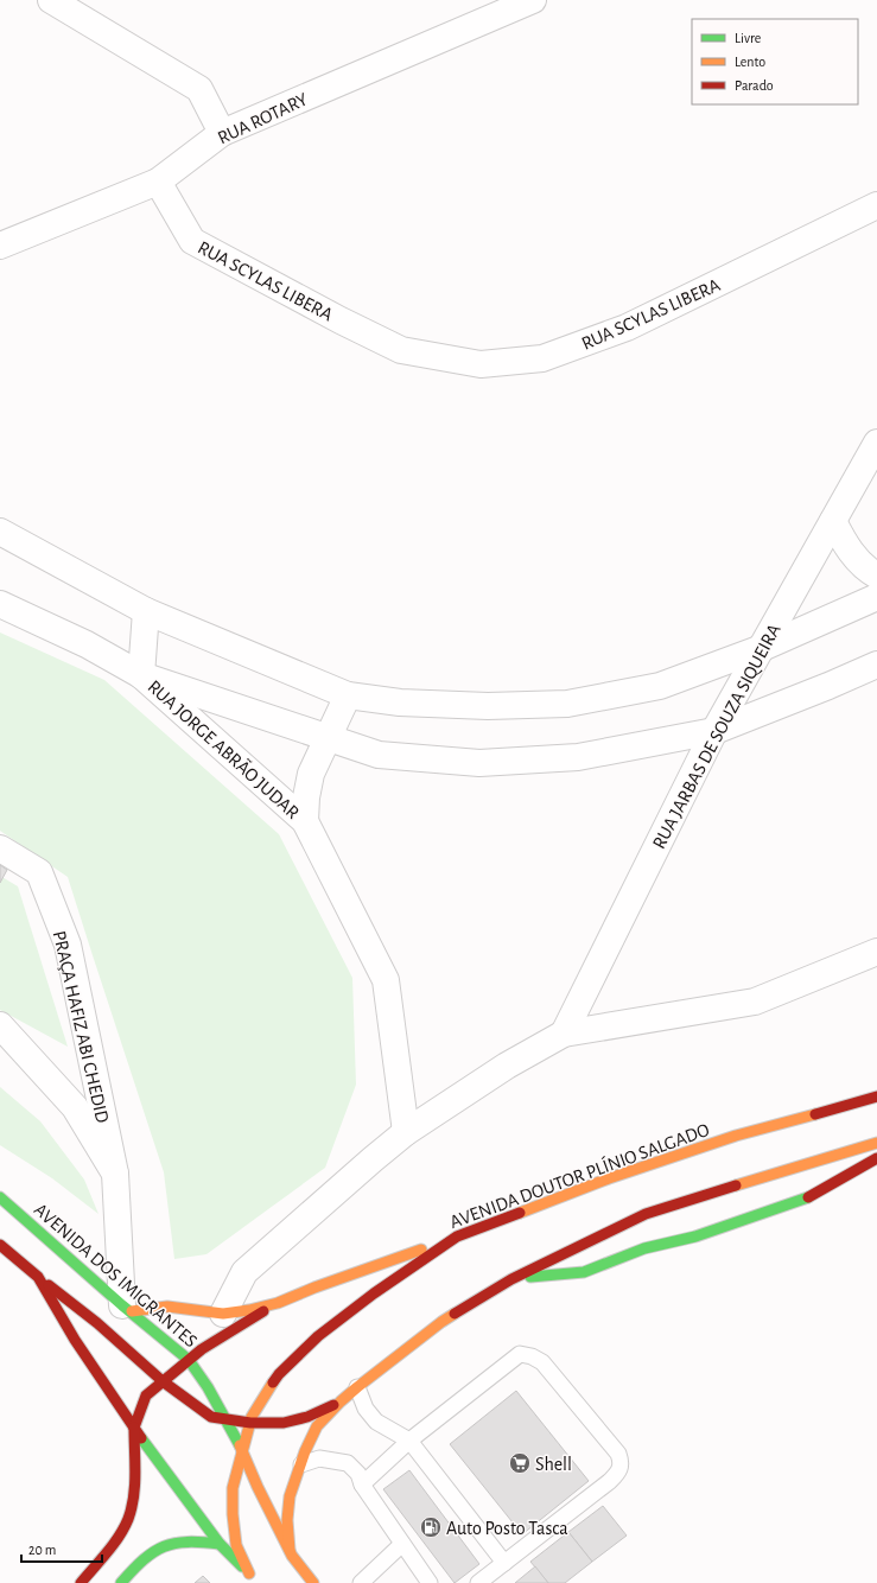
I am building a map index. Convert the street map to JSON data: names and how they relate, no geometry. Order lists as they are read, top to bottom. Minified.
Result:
{"streets":{"main road":["AVENIDA DOUTOR PLÍNIO SALGADO","AVENIDA DOS IMIGRANTES"],"street":["RUA ROTARY","RUA SCYLAS LIBERA","RUA JARBAS DE SOUZA SIQUEIRA","RUA JORGE ABRÃO JUDAR","PRAÇA HAFIZ ABI CHEDID"]},"crossings":[["RUA ROTARY","RUA SCYLAS LIBERA"],["PRAÇA HAFIZ ABI CHEDID","AVENIDA DOS IMIGRANTES"],["AVENIDA DOUTOR PLÍNIO SALGADO","AVENIDA DOS IMIGRANTES"]],"places":{"supermarket":["Shell"],"fuel station":["Auto Posto Tasca"]},"legend":["Livre","Lento","Parado"],"scale_bar":"20 m"}
